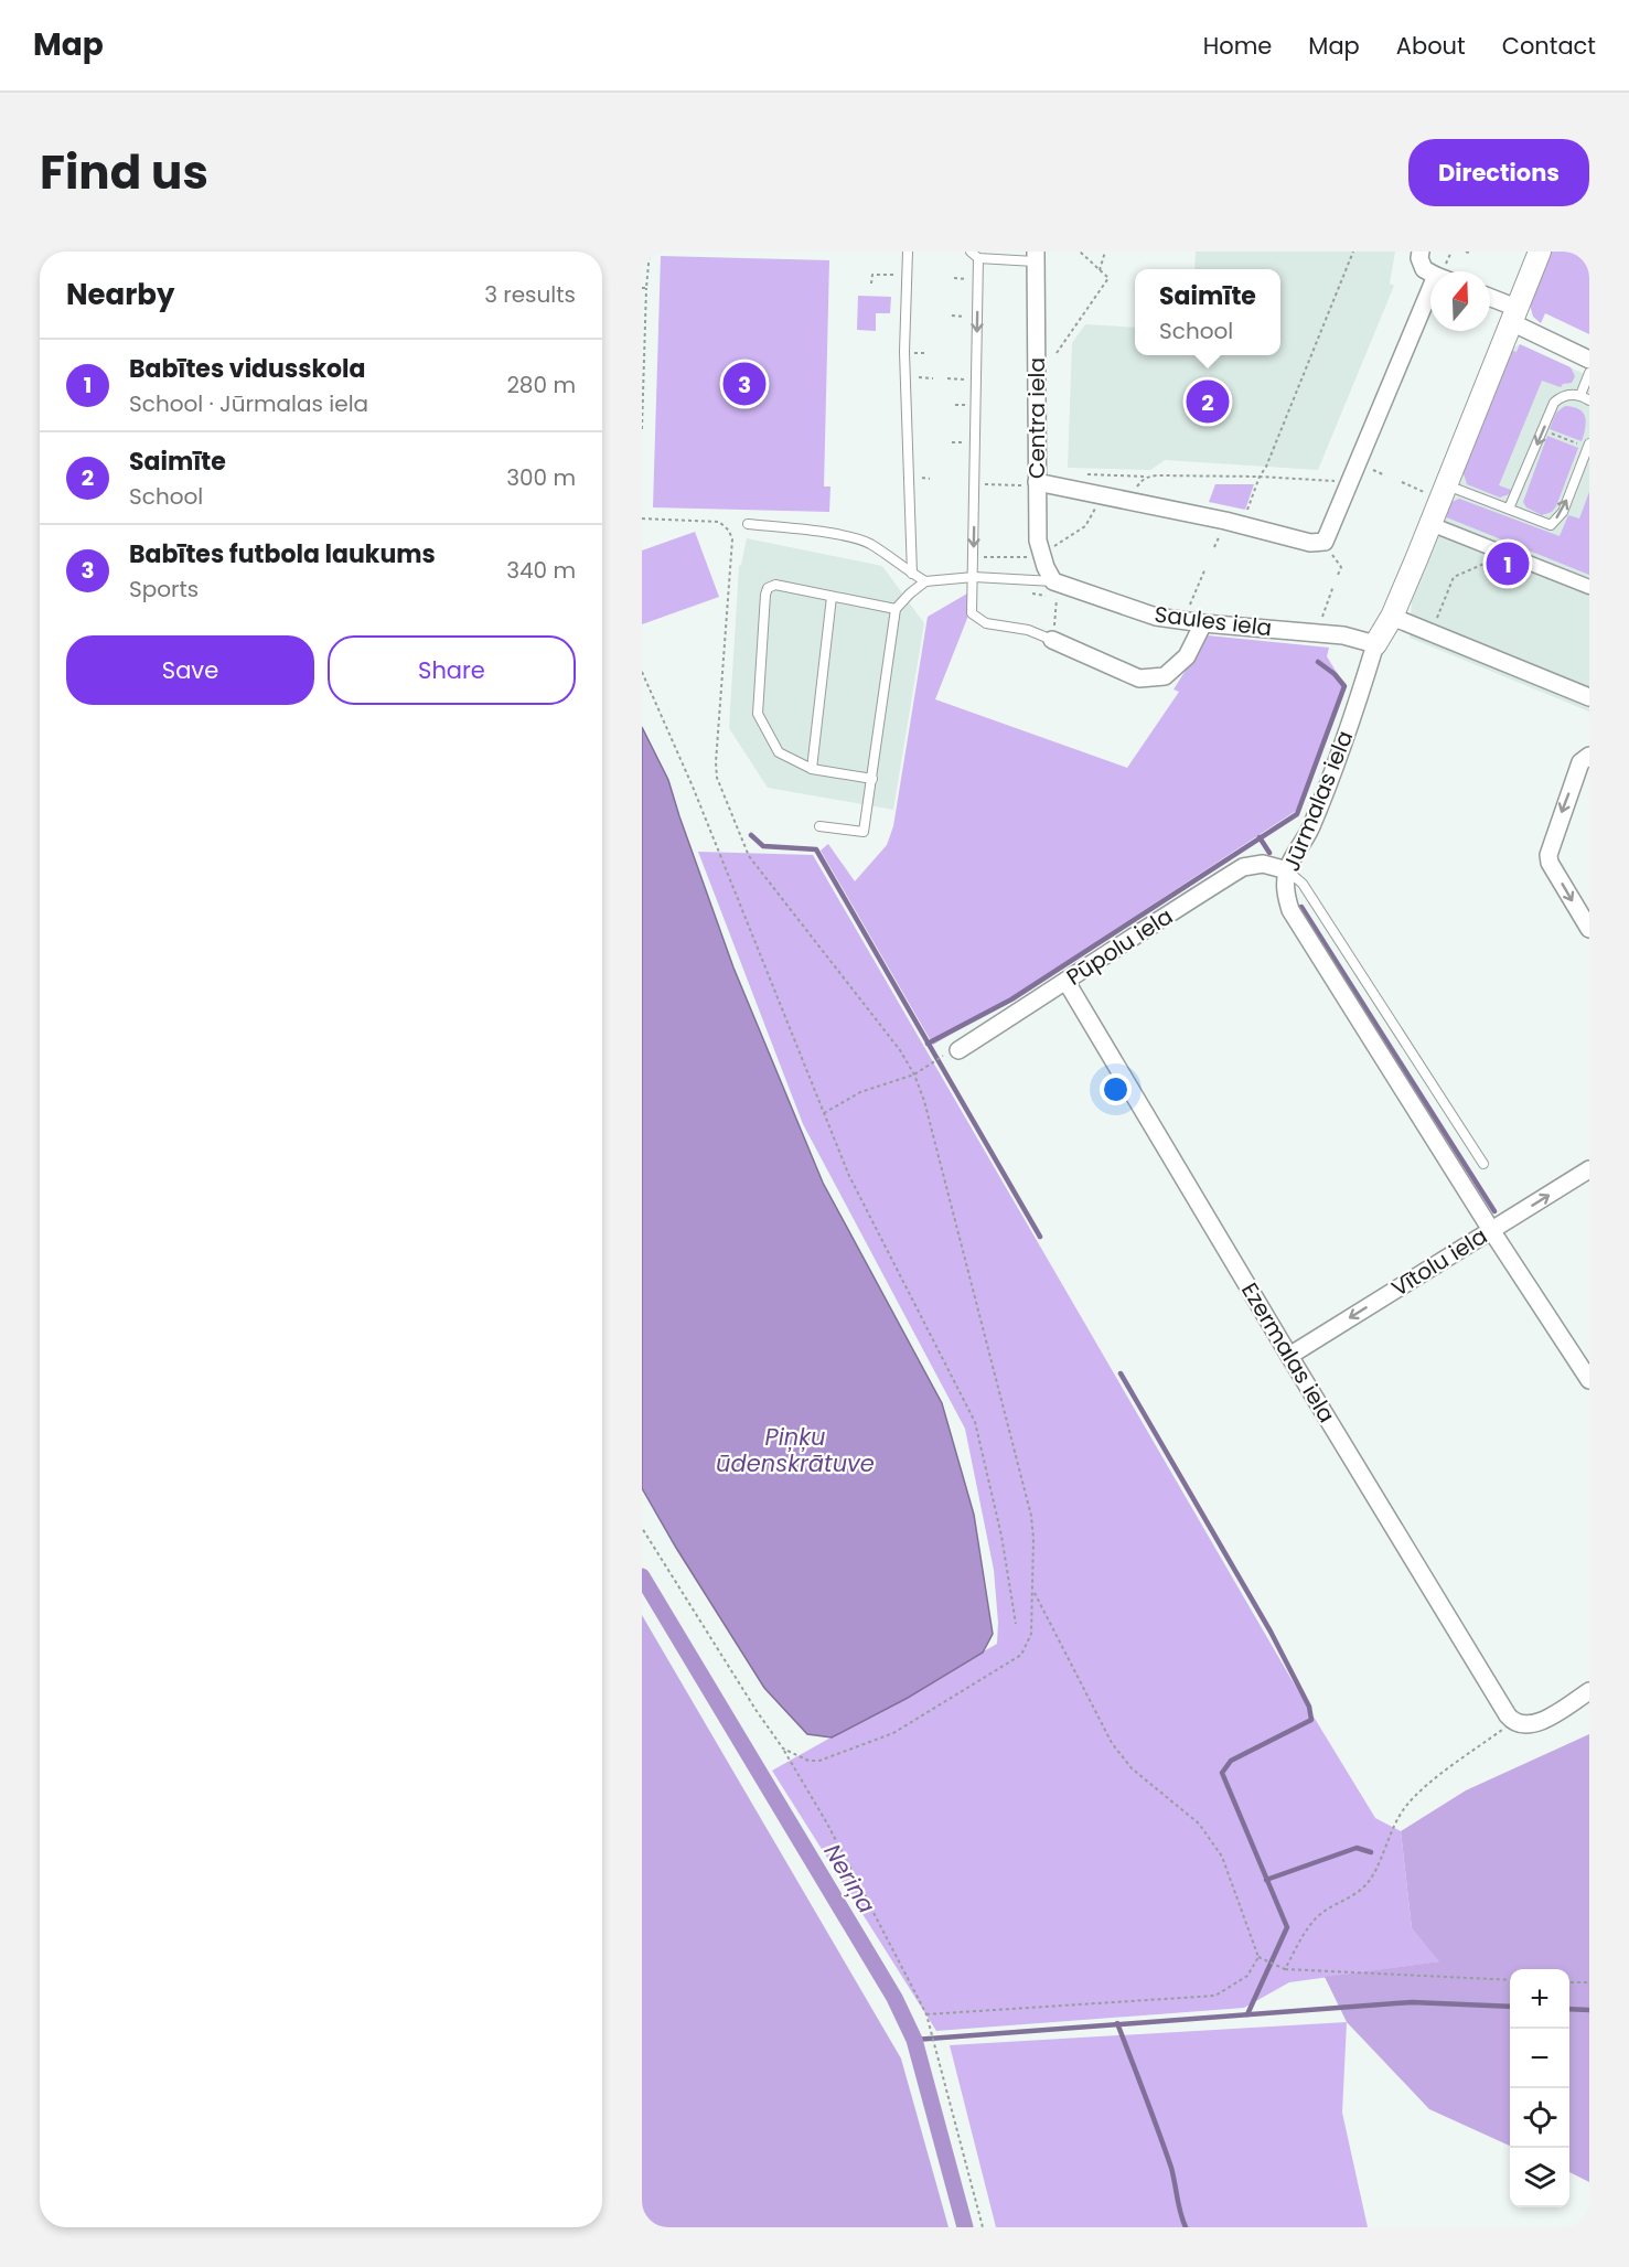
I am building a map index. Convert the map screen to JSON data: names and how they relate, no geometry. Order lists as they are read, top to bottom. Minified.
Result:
{"streets":{"street":["Centra iela","Saules iela","Jūrmalas iela","Pūpolu iela","Vītolu iela","Ezermalas iela"]},"crossings":[["Centra iela","Saules iela"],["Saules iela","Jūrmalas iela"],["Jūrmalas iela","Pūpolu iela"],["Jūrmalas iela","Vītolu iela"],["Pūpolu iela","Ezermalas iela"],["Vītolu iela","Ezermalas iela"]],"water":["Piņķu ūdenskrātuve","Neriņa"],"north":"top","page":{"header":"Map","nav":["Home","Map","About","Contact"],"title":"Find us","buttons":["Directions",["Save","Share"]],"heading":["Nearby","3 results"],"popup":["Saimīte","School"],"list":[{"mark":"1","name":"Babītes vidusskola","note":"School · Jūrmalas iela","value":"280 m"},{"mark":"2","name":"Saimīte","note":"School","value":"300 m"},{"mark":"3","name":"Babītes futbola laukums","note":"Sports","value":"340 m"}],"pins":["3","2","1"],"map_buttons":["+","−"]}}
